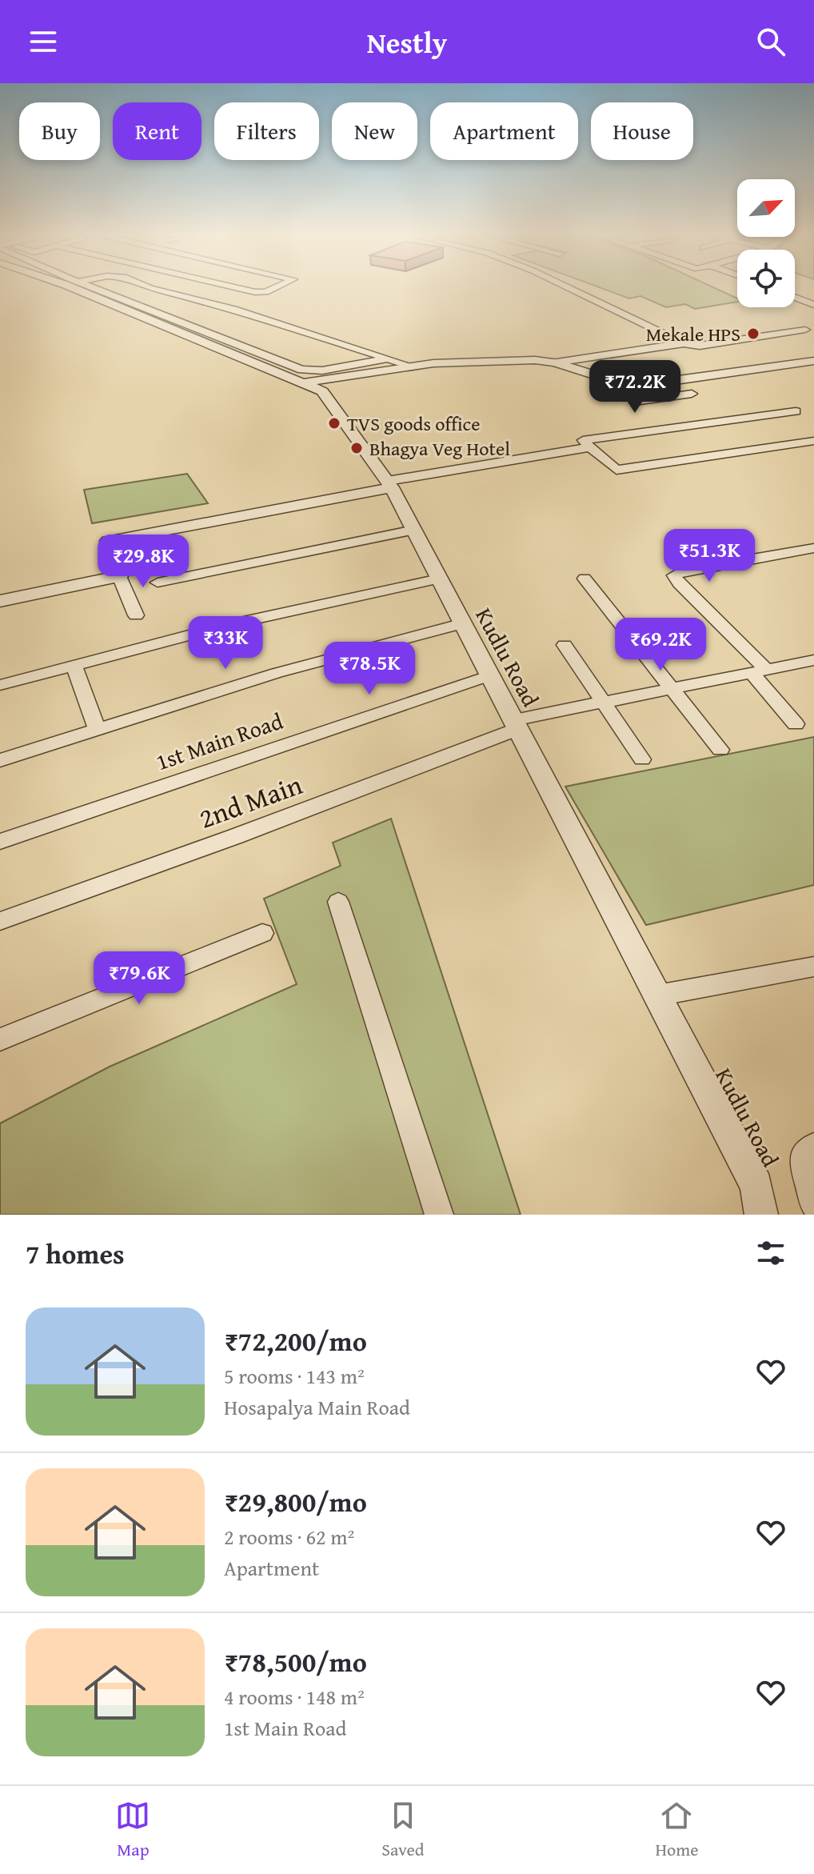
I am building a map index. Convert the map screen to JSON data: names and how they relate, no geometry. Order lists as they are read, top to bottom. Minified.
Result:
{"streets":{"street":["Kudlu Road","1st Main Road","2nd Main"]},"crossings":[["Kudlu Road","1st Main Road"],["Kudlu Road","2nd Main"]],"places":["Mekale HPS","TVS goods office","Bhagya Veg Hotel"],"north":"top right","page":{"header":"Nestly","chip":["Buy","Rent","Filters","New","Apartment","House"],"price":["₹72.2K","₹51.3K","₹29.8K","₹33K","₹69.2K","₹78.5K","₹79.6K"],"heading":"7 homes","list":[{"name":"₹72,200/mo","note":"5 rooms · 143 m² · Hosapalya Main Road"},{"name":"₹29,800/mo","note":"2 rooms · 62 m² · Apartment"},{"name":"₹78,500/mo","note":"4 rooms · 148 m² · 1st Main Road"}],"tabs":["Map","Saved","Home"]}}
